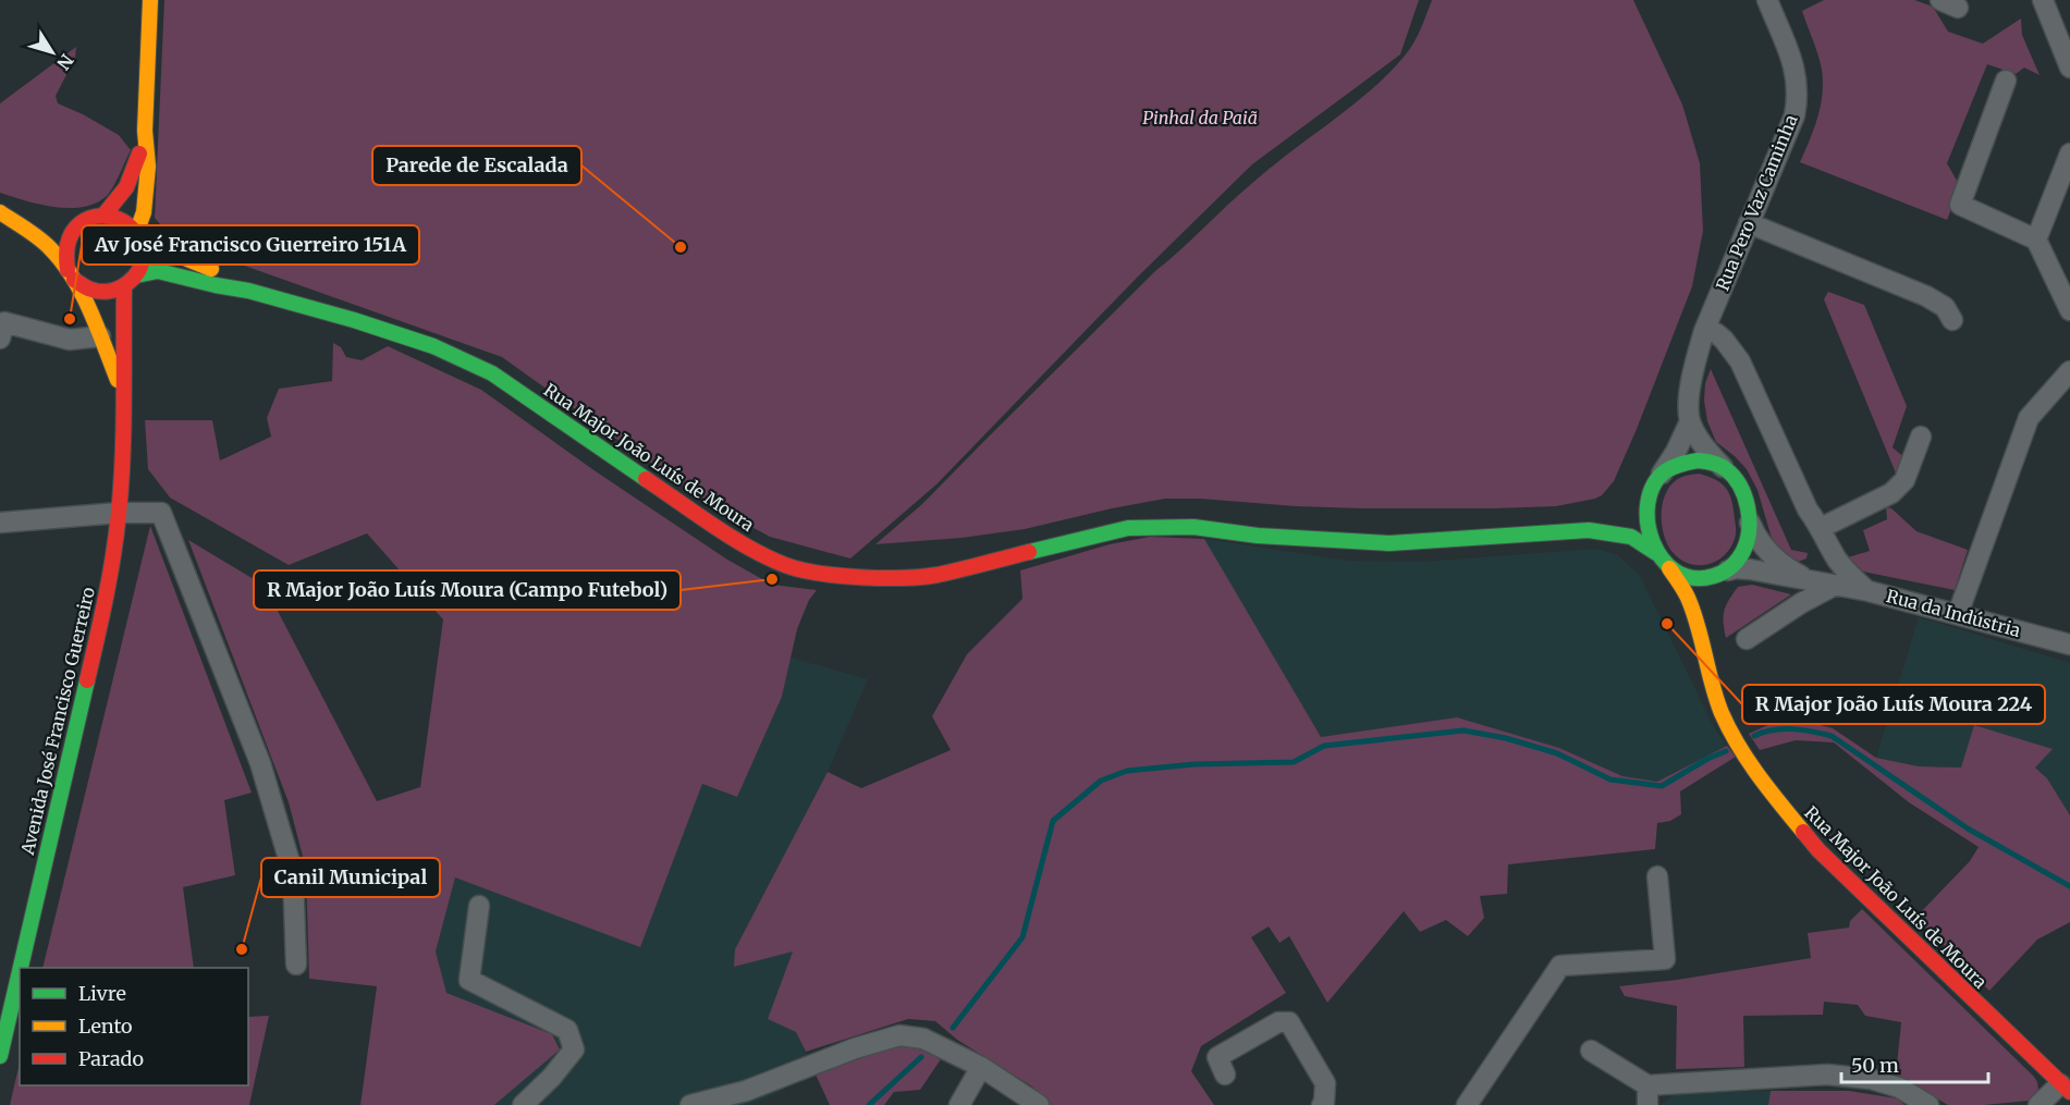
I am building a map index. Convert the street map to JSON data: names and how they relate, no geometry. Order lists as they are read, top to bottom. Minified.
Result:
{"streets":{"street":["Rua Pero Vaz Caminha","Rua Major João Luís de Moura","Rua da Indústria","Avenida José Francisco Guerreiro"]},"crossings":[["Rua Major João Luís de Moura","Rua da Indústria"],["Rua Major João Luís de Moura","Avenida José Francisco Guerreiro"]],"parks":["Pinhal da Paiã"],"places":["Parede de Escalada","Av José Francisco Guerreiro 151A","R Major João Luís Moura (Campo Futebol)","R Major João Luís Moura 224","Canil Municipal"],"legend":["Livre","Lento","Parado"],"scale_bar":"50 m","north":"bottom right"}
